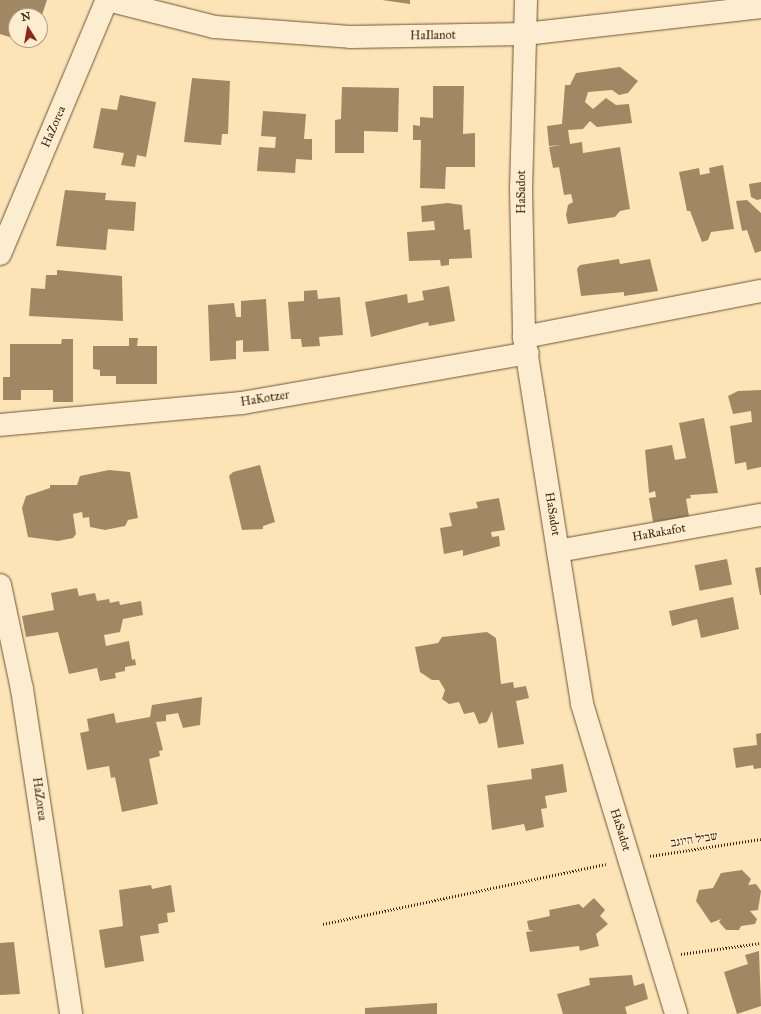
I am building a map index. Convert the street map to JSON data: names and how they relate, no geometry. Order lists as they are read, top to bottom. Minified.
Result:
{"streets":{"street":["HaIlanot","HaZorea","HaSadot","HaKotzer","HaRakafot"],"path":["שביל היוגב"]},"crossings":[["HaIlanot","HaZorea"],["HaIlanot","HaSadot"],["HaSadot","HaKotzer"],["HaSadot","HaRakafot"],["HaSadot","שביל היוגב"]],"north":"top"}
